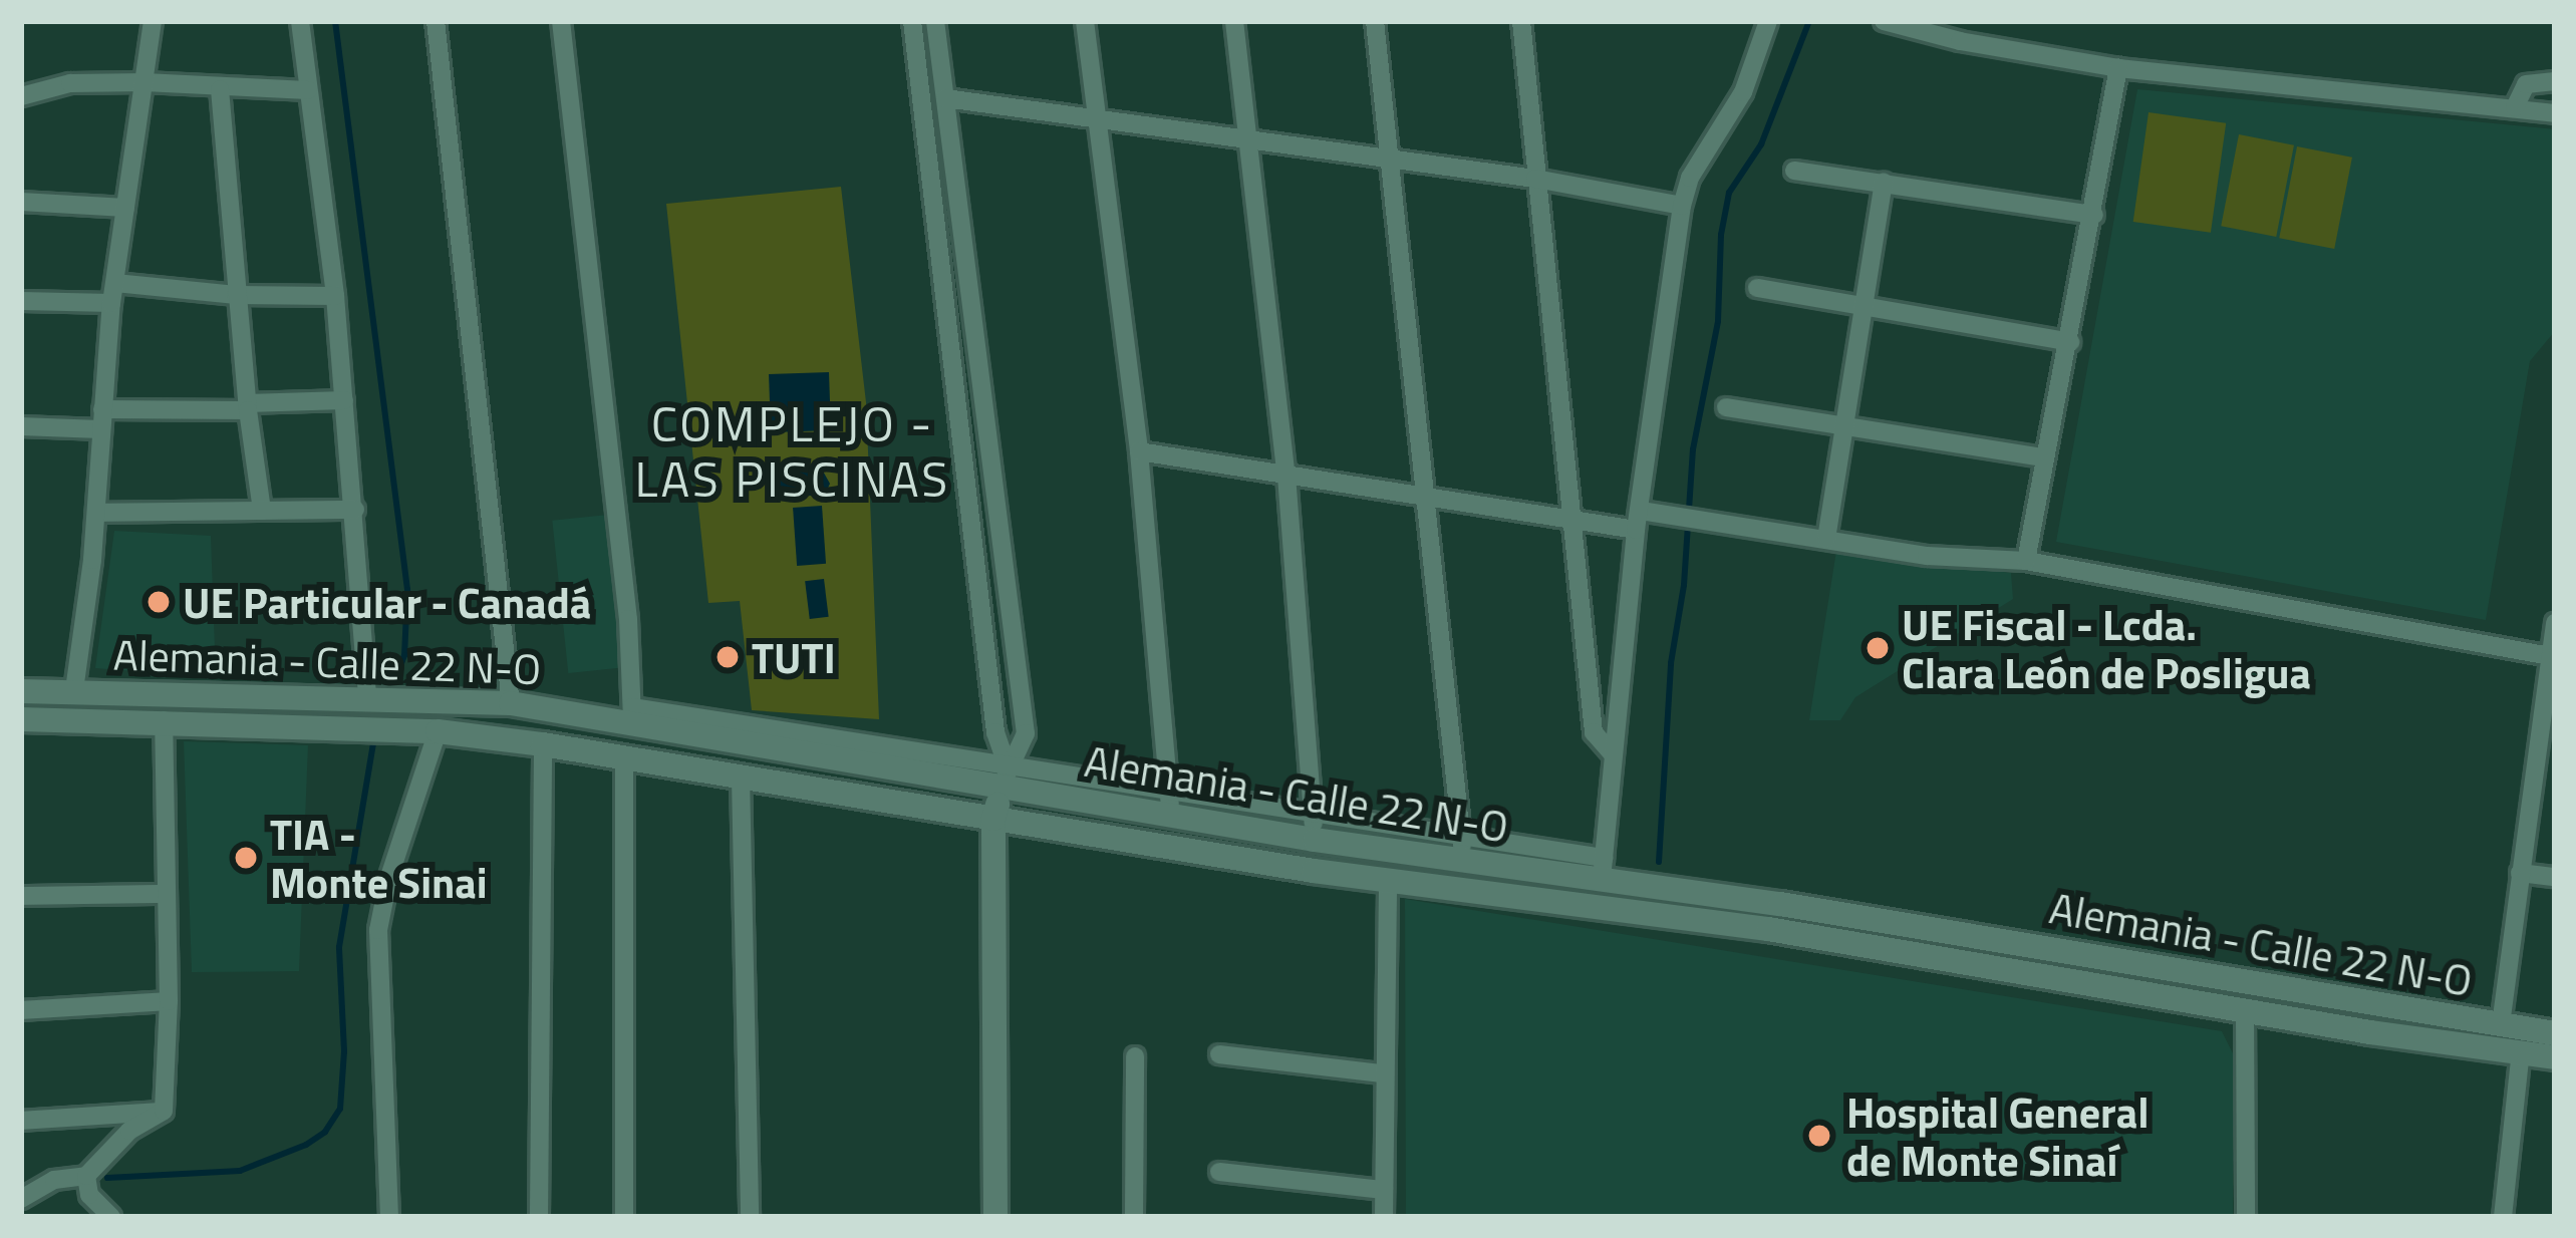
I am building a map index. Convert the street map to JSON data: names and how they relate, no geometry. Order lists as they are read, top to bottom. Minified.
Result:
{"streets":{"street":["Alemania - Calle 22 N-O"]},"districts":["COMPLEJO - LAS PISCINAS"],"places":["UE Particular - Canadá","UE Fiscal - Lcda. Clara León de Posligua","TUTI","TIA - Monte Sinai","Hospital General de Monte Sinaí"]}
